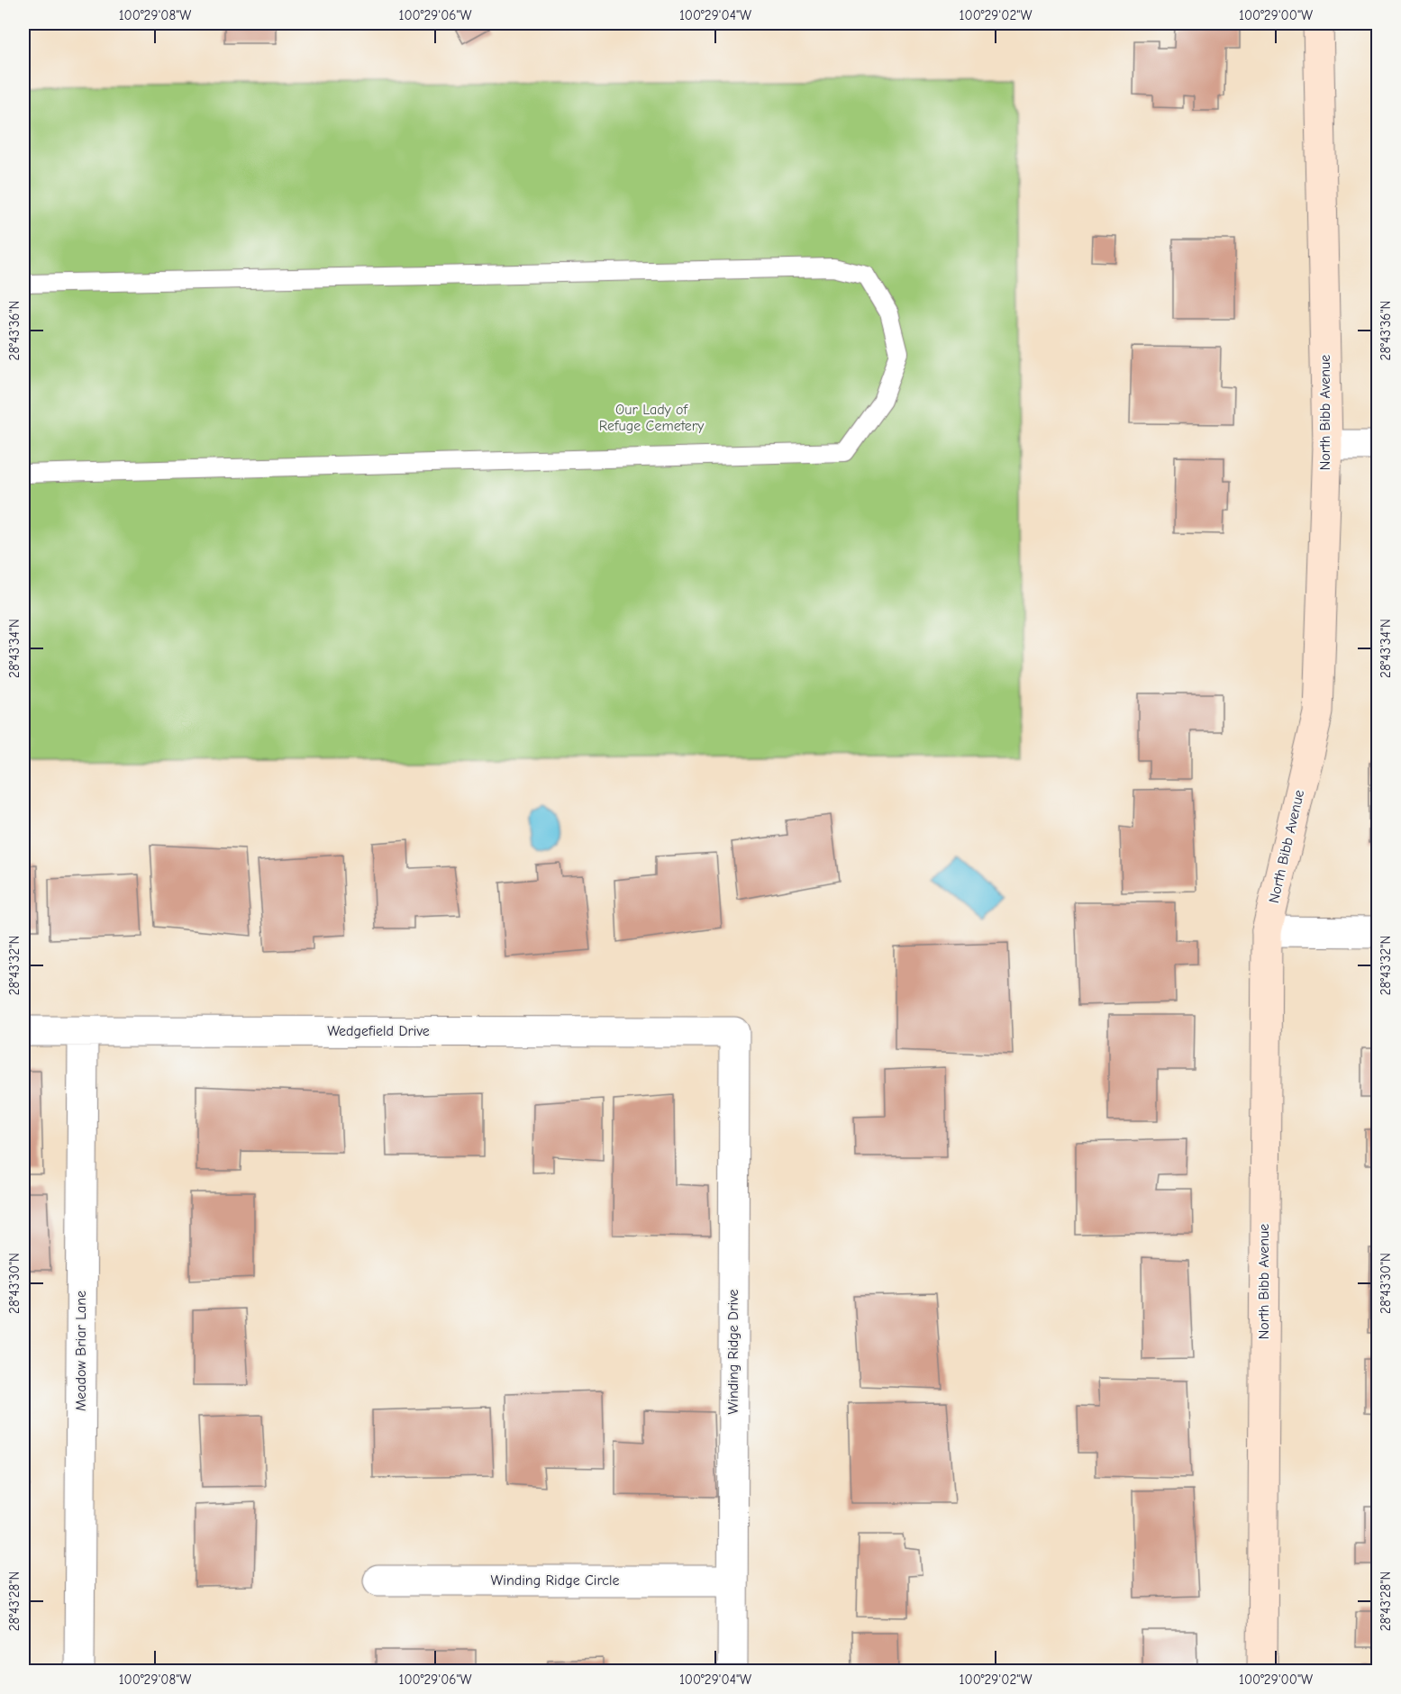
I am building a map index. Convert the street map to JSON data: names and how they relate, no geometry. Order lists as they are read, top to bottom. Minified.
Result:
{"streets":{"main road":["North Bibb Avenue"],"street":["Wedgefield Drive","Meadow Briar Lane","Winding Ridge Drive","Winding Ridge Circle"]},"crossings":[["Wedgefield Drive","Meadow Briar Lane"],["Wedgefield Drive","Winding Ridge Drive"],["Winding Ridge Drive","Winding Ridge Circle"]],"parks":["Our Lady of Refuge Cemetery"],"coordinates":["100°29'08\"W","100°29'06\"W","100°29'04\"W","100°29'02\"W","100°29'00\"W","28°43'36\"N","28°43'34\"N","28°43'32\"N","28°43'30\"N","28°43'28\"N"]}
